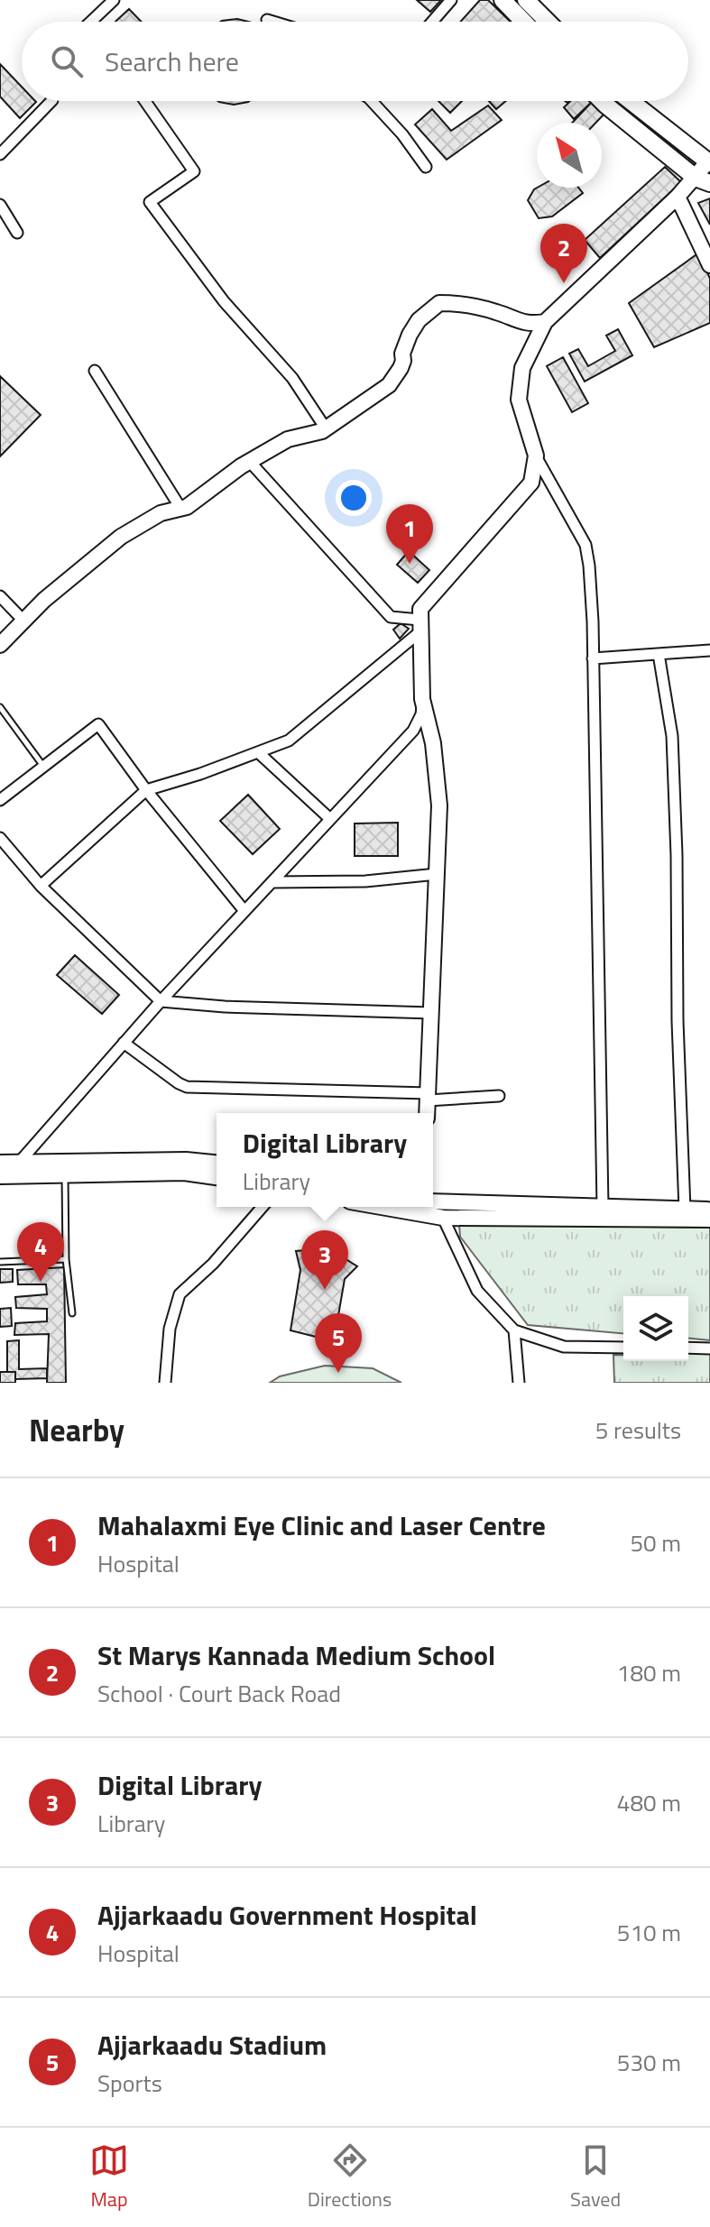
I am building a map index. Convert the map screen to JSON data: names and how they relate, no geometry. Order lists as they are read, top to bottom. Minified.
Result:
{"north":"top left","page":{"search":"Search here","pins":["2","1","4","3","5"],"popup":["Digital Library","Library"],"heading":["Nearby","5 results"],"list":[{"mark":"1","name":"Mahalaxmi Eye Clinic and Laser Centre","note":"Hospital","value":"50 m"},{"mark":"2","name":"St Marys Kannada Medium School","note":"School · Court Back Road","value":"180 m"},{"mark":"3","name":"Digital Library","note":"Library","value":"480 m"},{"mark":"4","name":"Ajjarkaadu Government Hospital","note":"Hospital","value":"510 m"},{"mark":"5","name":"Ajjarkaadu Stadium","note":"Sports","value":"530 m"}],"nav":["Map","Directions","Saved"]}}
